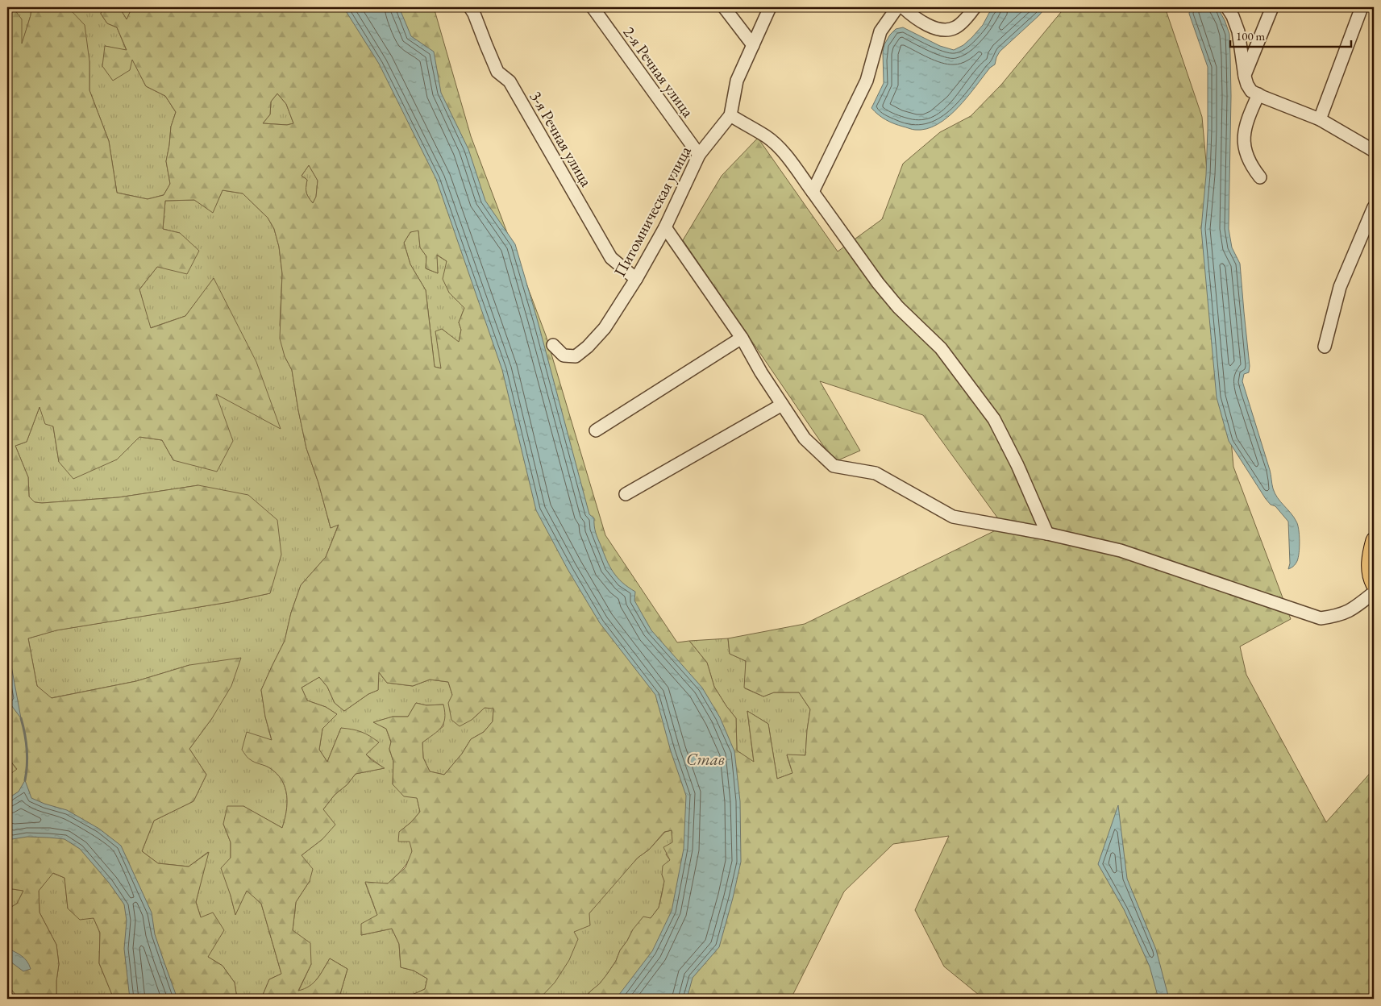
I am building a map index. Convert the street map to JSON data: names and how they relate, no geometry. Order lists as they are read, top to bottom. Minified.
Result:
{"streets":{"street":["2-я Речная улица","3-я Речная улица","Питомническая улица"]},"crossings":[["2-я Речная улица","Питомническая улица"],["3-я Речная улица","Питомническая улица"]],"water":["Став"],"scale_bar":"100 m"}
